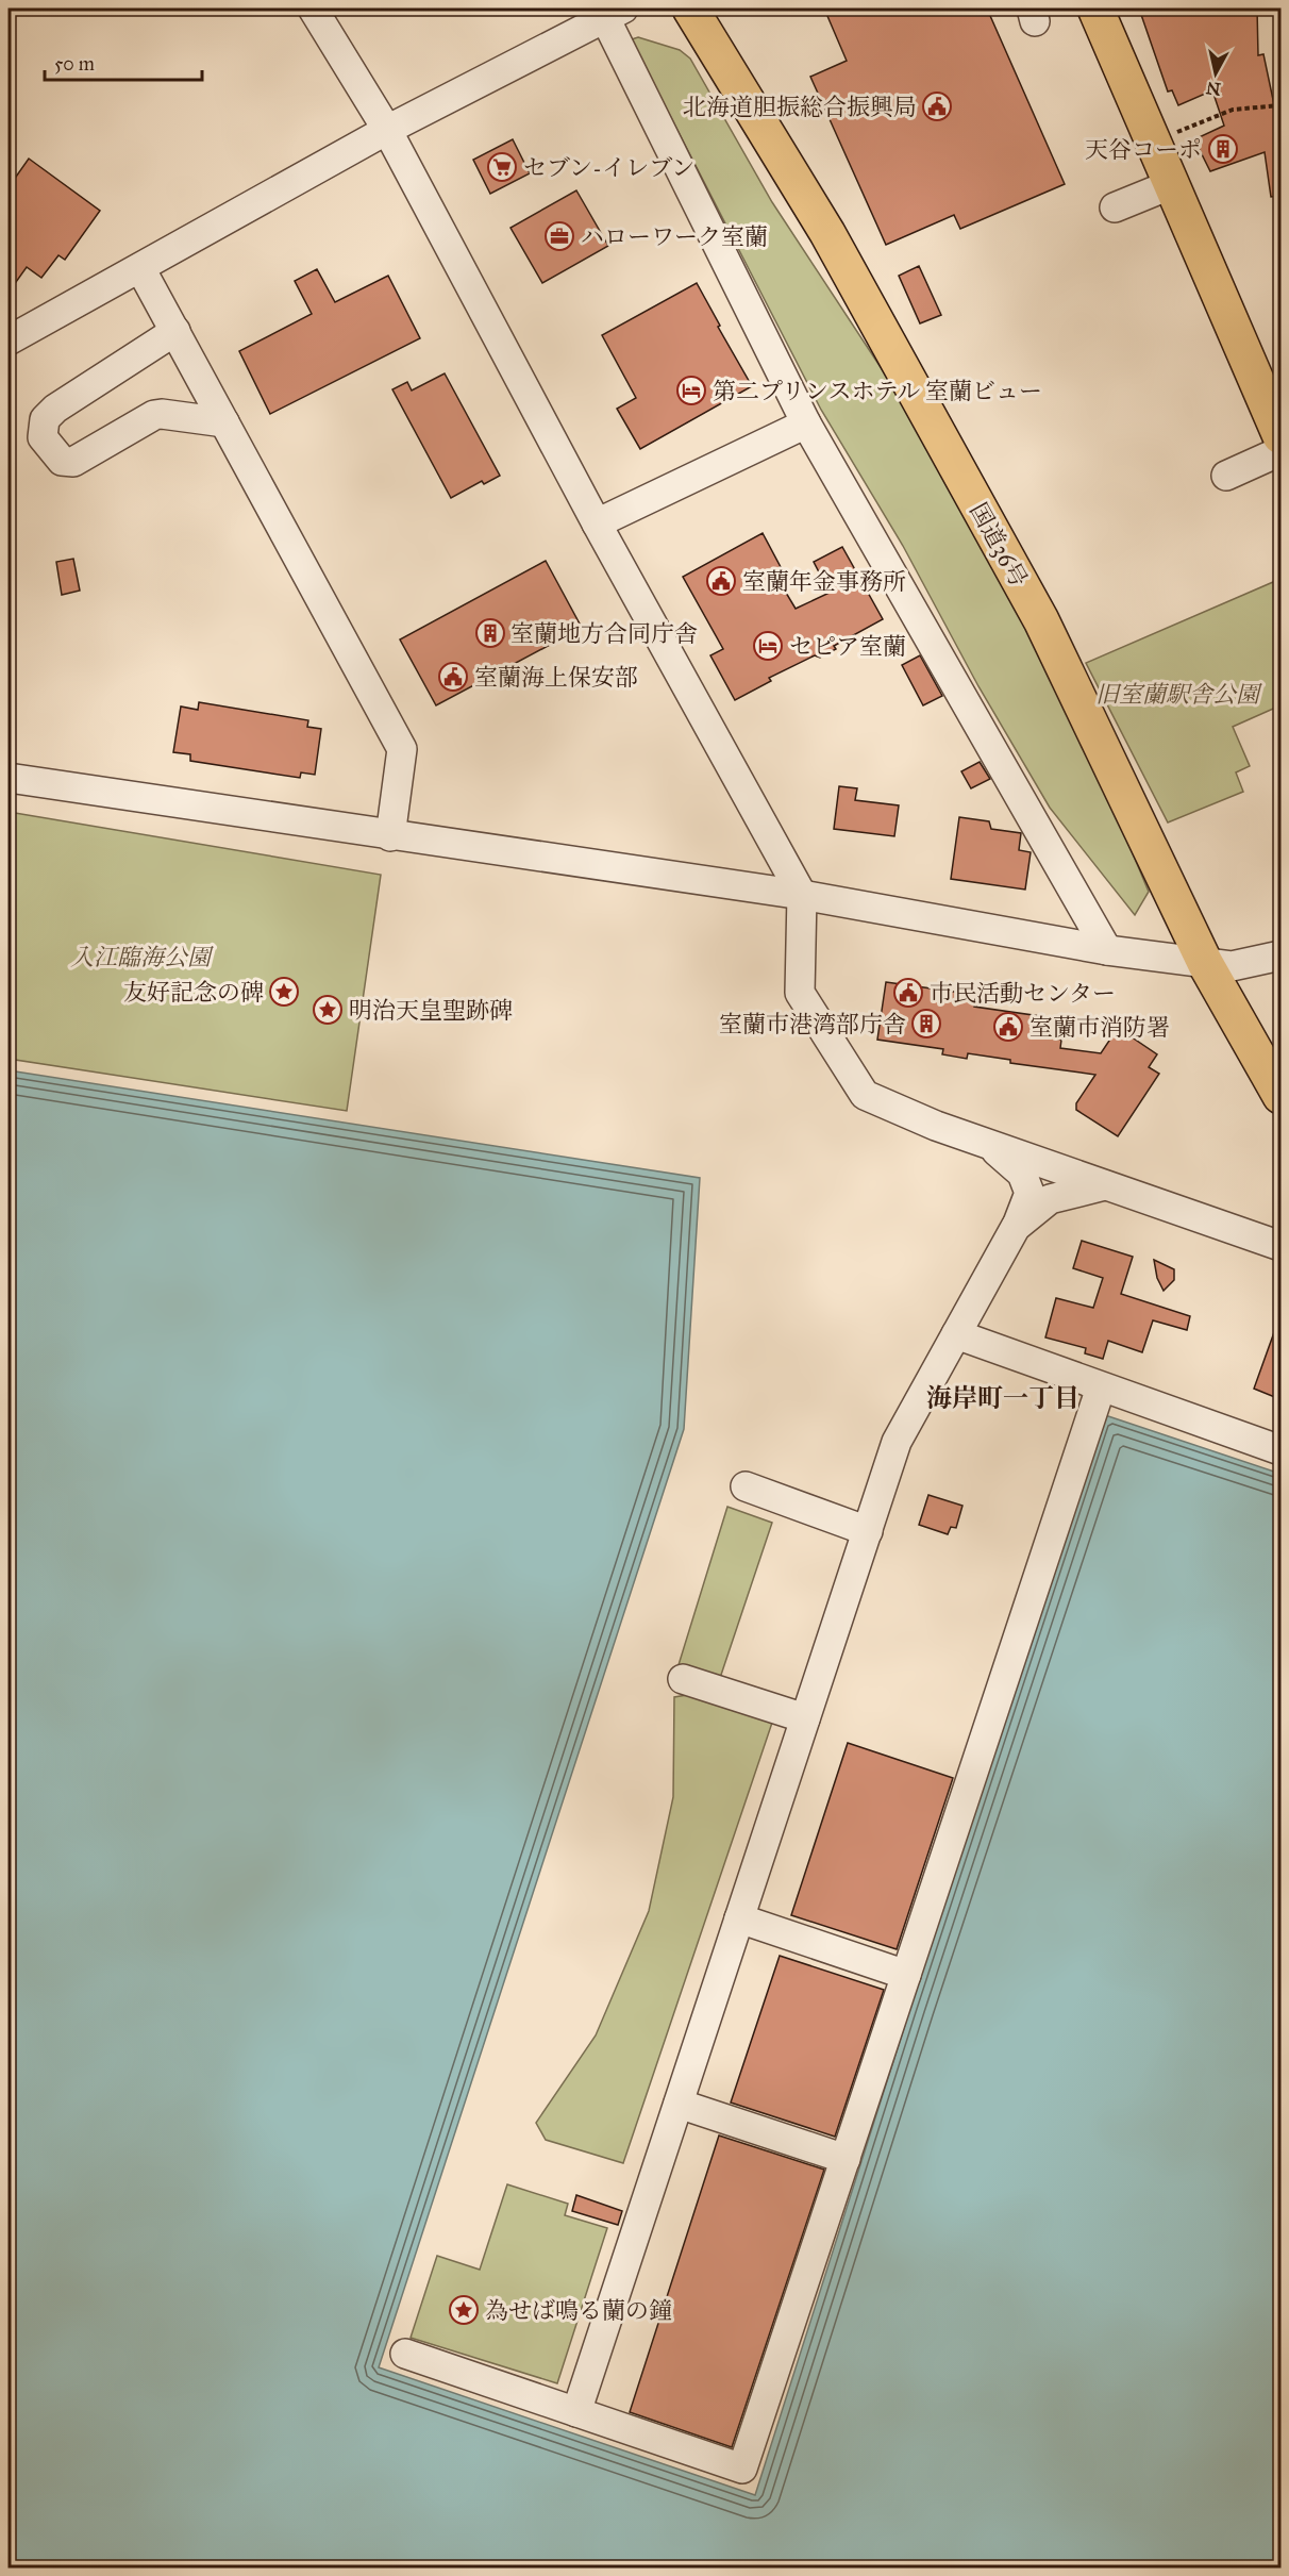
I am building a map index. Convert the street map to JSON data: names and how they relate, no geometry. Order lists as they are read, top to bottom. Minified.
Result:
{"streets":{"main road":["国道36号"]},"districts":["海岸町一丁目"],"parks":["旧室蘭駅舎公園","入江臨海公園"],"places":{"public building":["北海道胆振総合振興局","室蘭年金事務所","室蘭海上保安部","市民活動センター","室蘭市消防署"],"building":["天谷コーポ","室蘭地方合同庁舎","室蘭市港湾部庁舎"],"supermarket":["セブン-イレブン"],"office":["ハローワーク室蘭"],"hotel":["第二プリンスホテル 室蘭ビュー","セピア室蘭"],"place":["友好記念の碑","明治天皇聖跡碑","為せば鳴る蘭の鐘"]},"scale_bar":"50 m","north":"bottom"}
